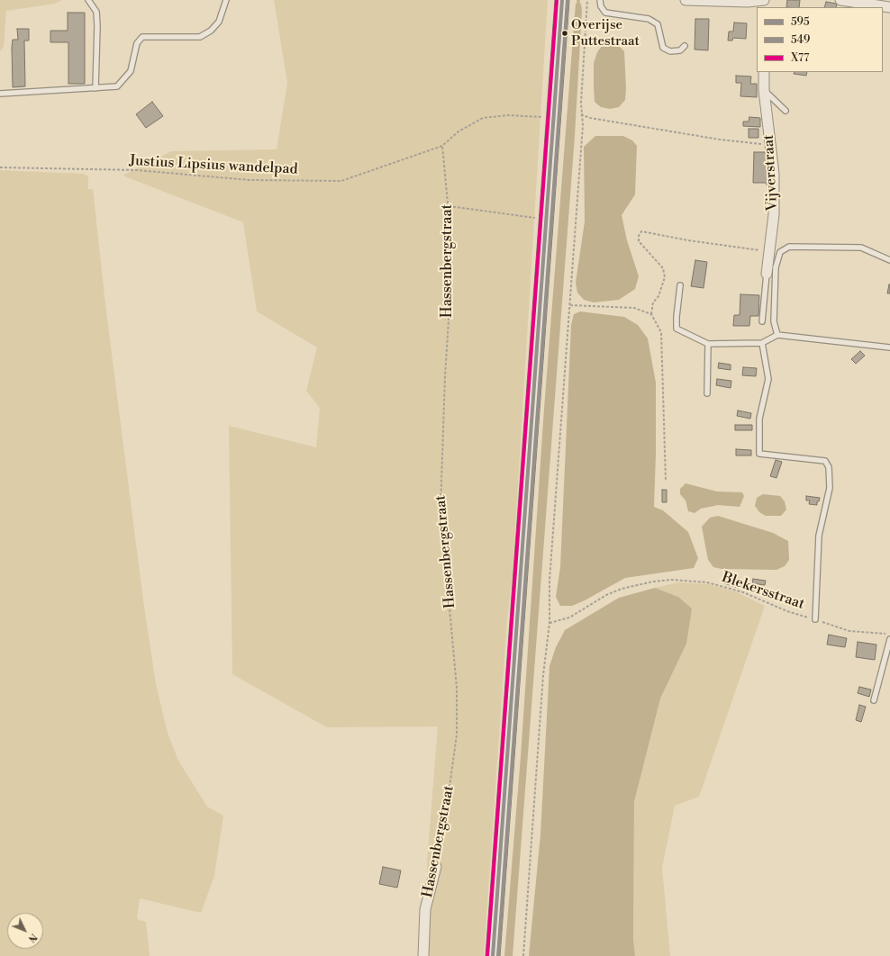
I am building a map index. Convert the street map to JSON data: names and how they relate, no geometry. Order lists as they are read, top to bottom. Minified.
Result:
{"streets":{"street":["Vijverstraat","Hassenbergstraat"],"path":["Justius Lipsius wandelpad","Blekersstraat"]},"crossings":[["Justius Lipsius wandelpad","Hassenbergstraat"]],"places":["Overijse Puttestraat"],"lines":["transit line 595","transit line 549","transit line X77"],"legend":["595","549","X77"],"north":"bottom right"}
